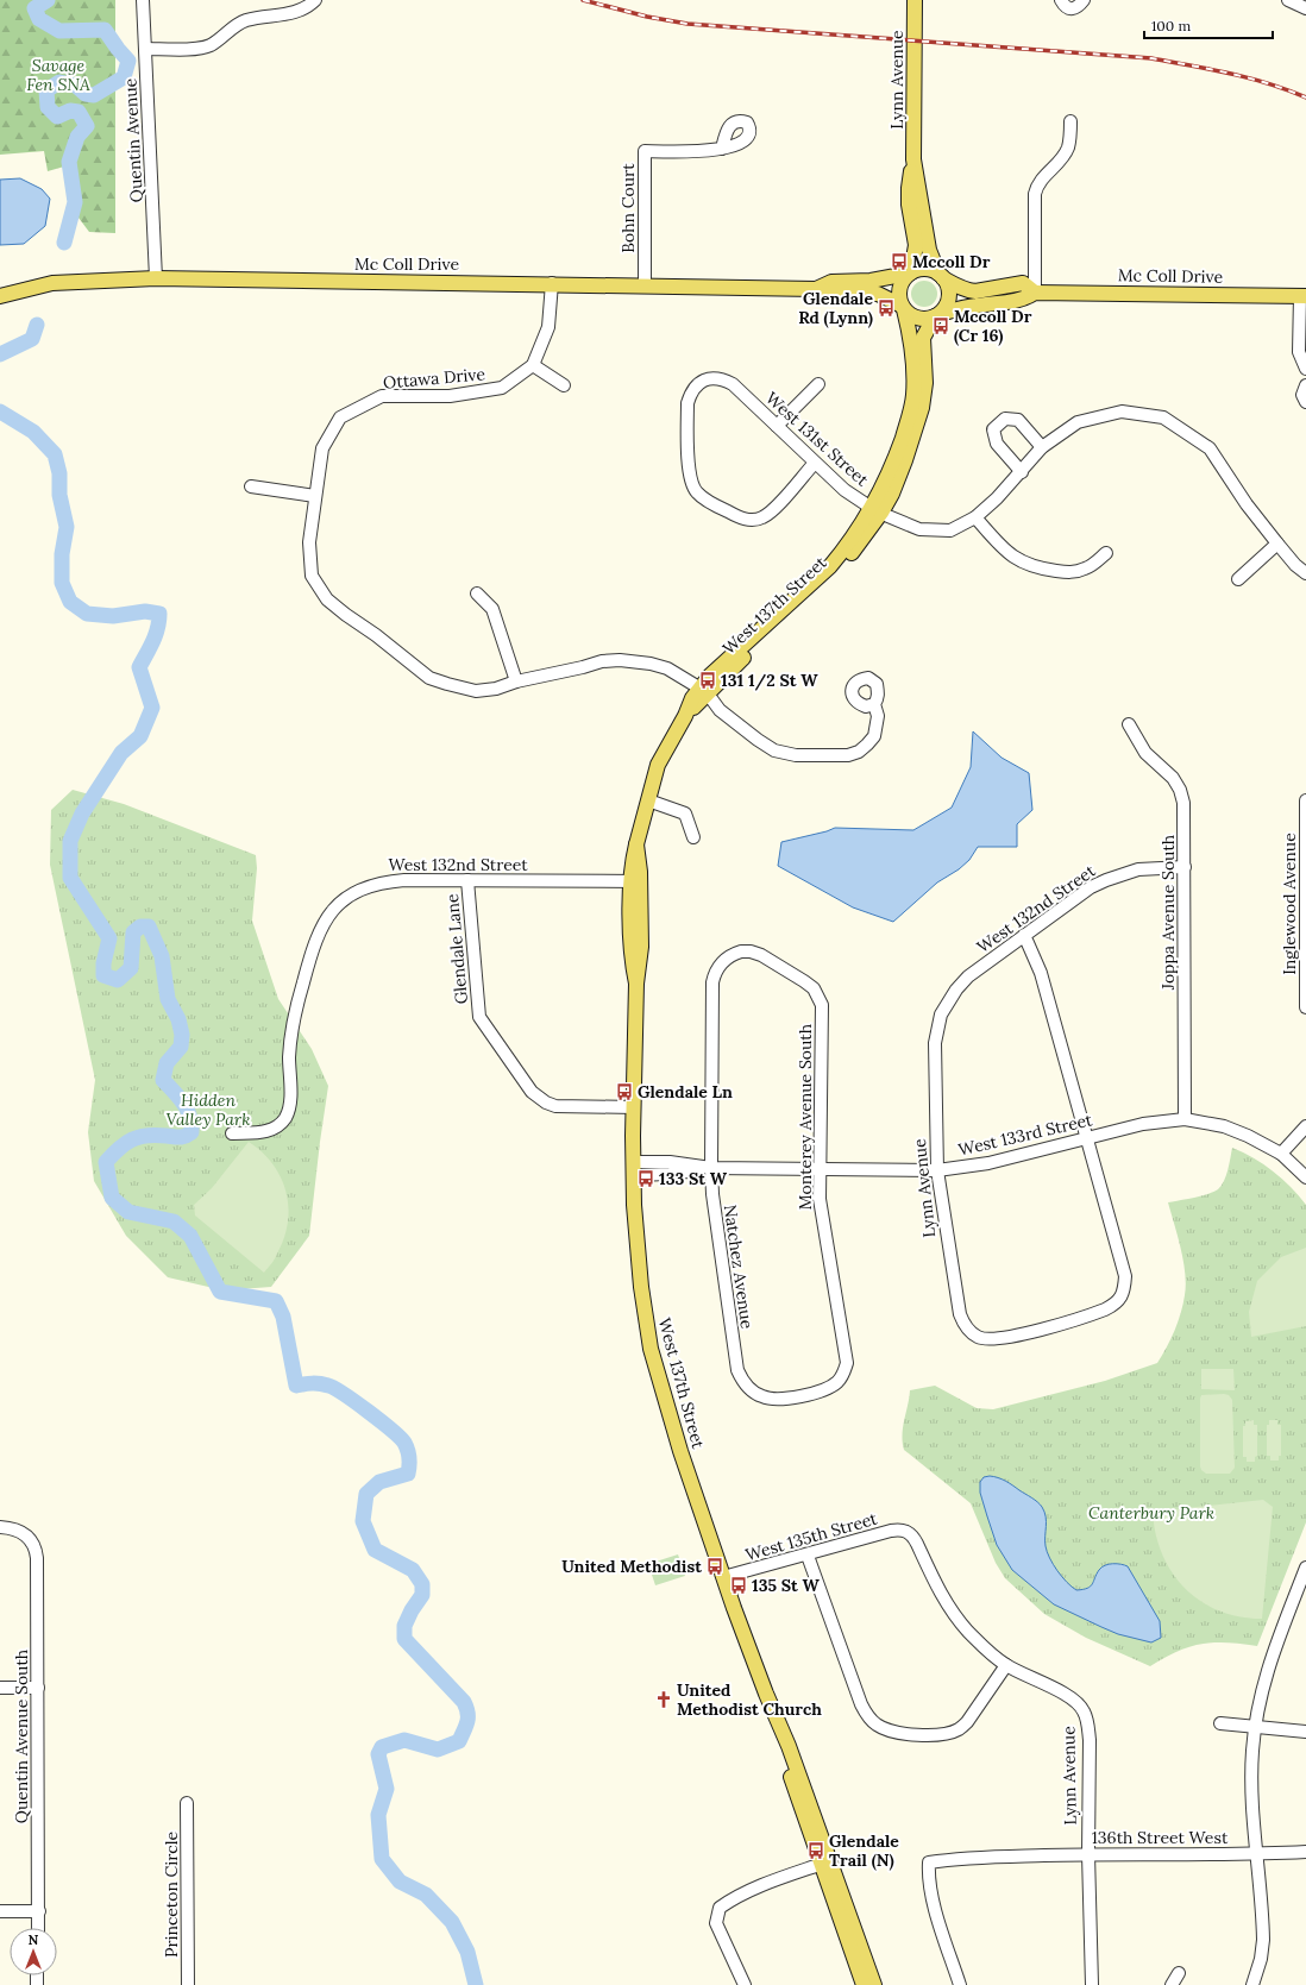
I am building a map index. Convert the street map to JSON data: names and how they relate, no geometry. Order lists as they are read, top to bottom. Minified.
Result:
{"streets":{"main road":["Lynn Avenue","Mc Coll Drive","West 137th Street"],"street":["Quentin Avenue","Bohn Court","Ottawa Drive","West 131st Street","West 132nd Street","Inglewood Avenue","Joppa Avenue South","Glendale Lane","Monterey Avenue South","West 133rd Street","Natchez Avenue","West 135th Street","Quentin Avenue South","136th Street West","Princeton Circle"]},"crossings":[["Lynn Avenue","Mc Coll Drive"],["Lynn Avenue","West 132nd Street"],["Lynn Avenue","West 133rd Street"],["Lynn Avenue","West 135th Street"],["Lynn Avenue","136th Street West"],["Quentin Avenue","Mc Coll Drive"],["Bohn Court","Mc Coll Drive"],["Ottawa Drive","West 137th Street"],["West 131st Street","West 137th Street"],["West 137th Street","West 132nd Street"],["West 137th Street","Glendale Lane"],["West 137th Street","West 133rd Street"],["West 137th Street","West 135th Street"],["West 132nd Street","Joppa Avenue South"],["West 132nd Street","Glendale Lane"],["Joppa Avenue South","West 133rd Street"],["Monterey Avenue South","West 133rd Street"],["Monterey Avenue South","Natchez Avenue"],["West 133rd Street","Natchez Avenue"]],"parks":["Savage Fen SNA","Hidden Valley Park","Canterbury Park"],"places":{"bus stop":["Mccoll Dr","Glendale Rd (Lynn)","Mccoll Dr (Cr 16)","131 1/2 St W","Glendale Ln","133 St W","United Methodist","135 St W","Glendale Trail (N)"],"church":["United Methodist Church"]},"scale_bar":"100 m","north":"top"}
